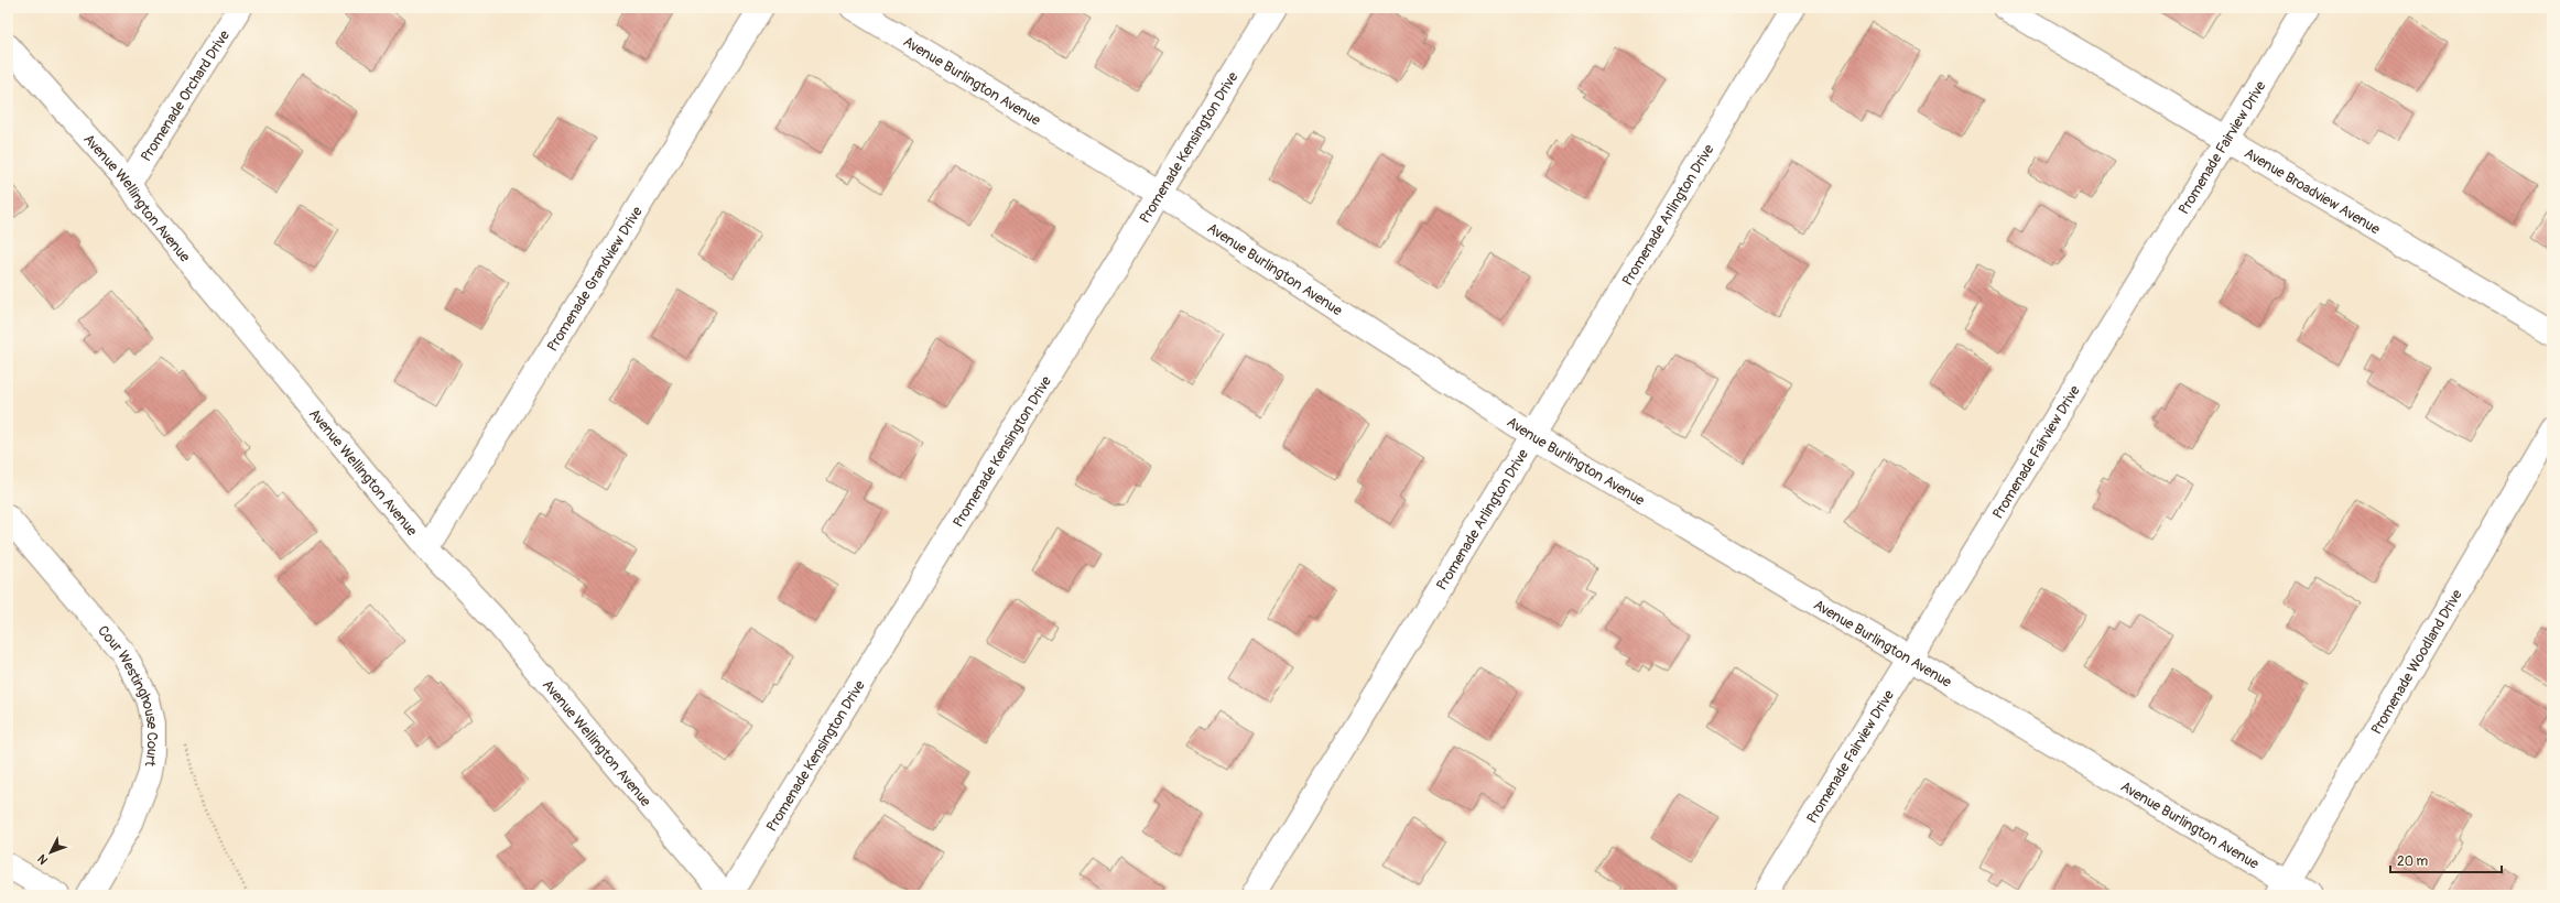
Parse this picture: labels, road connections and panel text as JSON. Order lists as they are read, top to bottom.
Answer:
{
  "streets": {
    "street": [
      "Avenue Burlington Avenue",
      "Promenade Orchard Drive",
      "Promenade Kensington Drive",
      "Promenade Fairview Drive",
      "Avenue Broadview Avenue",
      "Avenue Wellington Avenue",
      "Promenade Arlington Drive",
      "Promenade Grandview Drive",
      "Promenade Woodland Drive",
      "Cour Westinghouse Court"
    ]
  },
  "crossings": [
    ["Avenue Burlington Avenue", "Promenade Kensington Drive"],
    ["Avenue Burlington Avenue", "Promenade Fairview Drive"],
    ["Avenue Burlington Avenue", "Promenade Arlington Drive"],
    ["Avenue Burlington Avenue", "Promenade Woodland Drive"],
    ["Promenade Orchard Drive", "Avenue Wellington Avenue"],
    ["Promenade Fairview Drive", "Avenue Broadview Avenue"],
    ["Avenue Wellington Avenue", "Promenade Grandview Drive"]
  ],
  "scale_bar": "20 m",
  "north": "bottom left"
}
